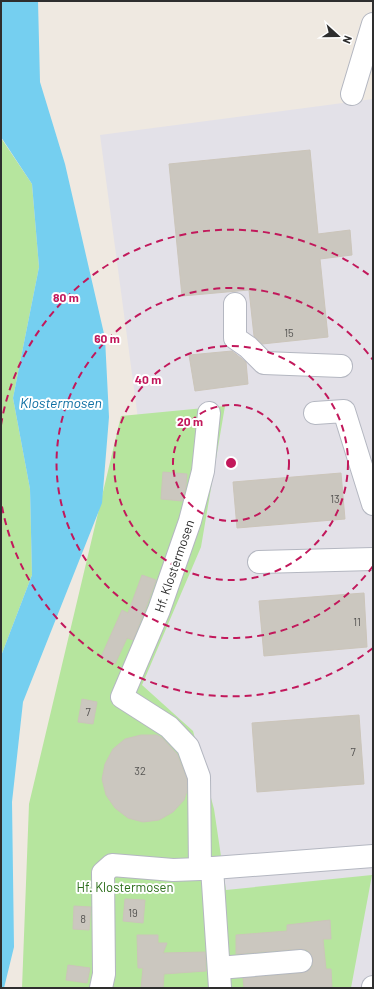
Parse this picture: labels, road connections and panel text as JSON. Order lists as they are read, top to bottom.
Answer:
{
  "streets": {
    "street": ["Hf. Klostermosen"]
  },
  "water": ["Klostermosen"],
  "parks": ["Hf. Klostermosen"],
  "house_numbers": [
    "15",
    "13",
    "11",
    "7",
    "7",
    "32",
    "19",
    "8"
  ],
  "north": "right",
  "rings": [
    "80 m",
    "60 m",
    "40 m",
    "20 m"
  ]
}
